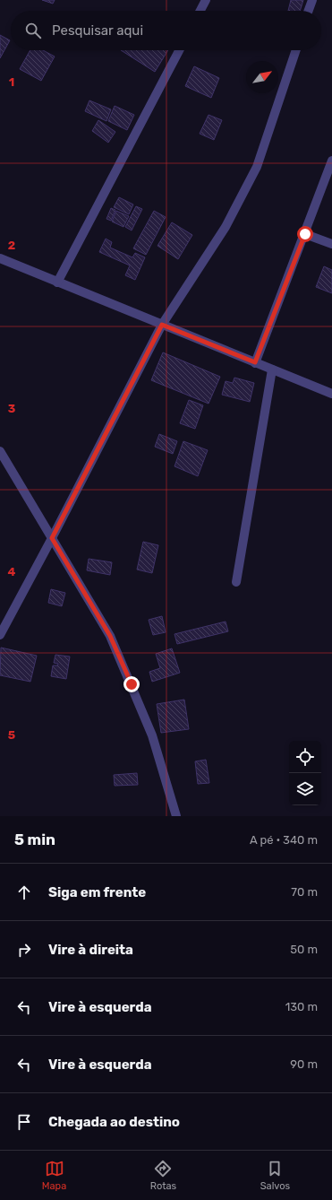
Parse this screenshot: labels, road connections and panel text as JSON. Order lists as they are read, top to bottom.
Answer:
{
  "north": "top right",
  "page": {
    "search": "Pesquisar aqui",
    "heading": ["5 min", "A pé · 340 m"],
    "list": [
      ["Siga em frente", "70 m"],
      ["Vire à direita", "50 m"],
      ["Vire à esquerda", "130 m"],
      ["Vire à esquerda", "90 m"],
      "Chegada ao destino"
    ],
    "nav": ["Mapa", "Rotas", "Salvos"]
  },
  "grid": {
    "rows": [
      "1",
      "2",
      "3",
      "4",
      "5"
    ]
  }
}
